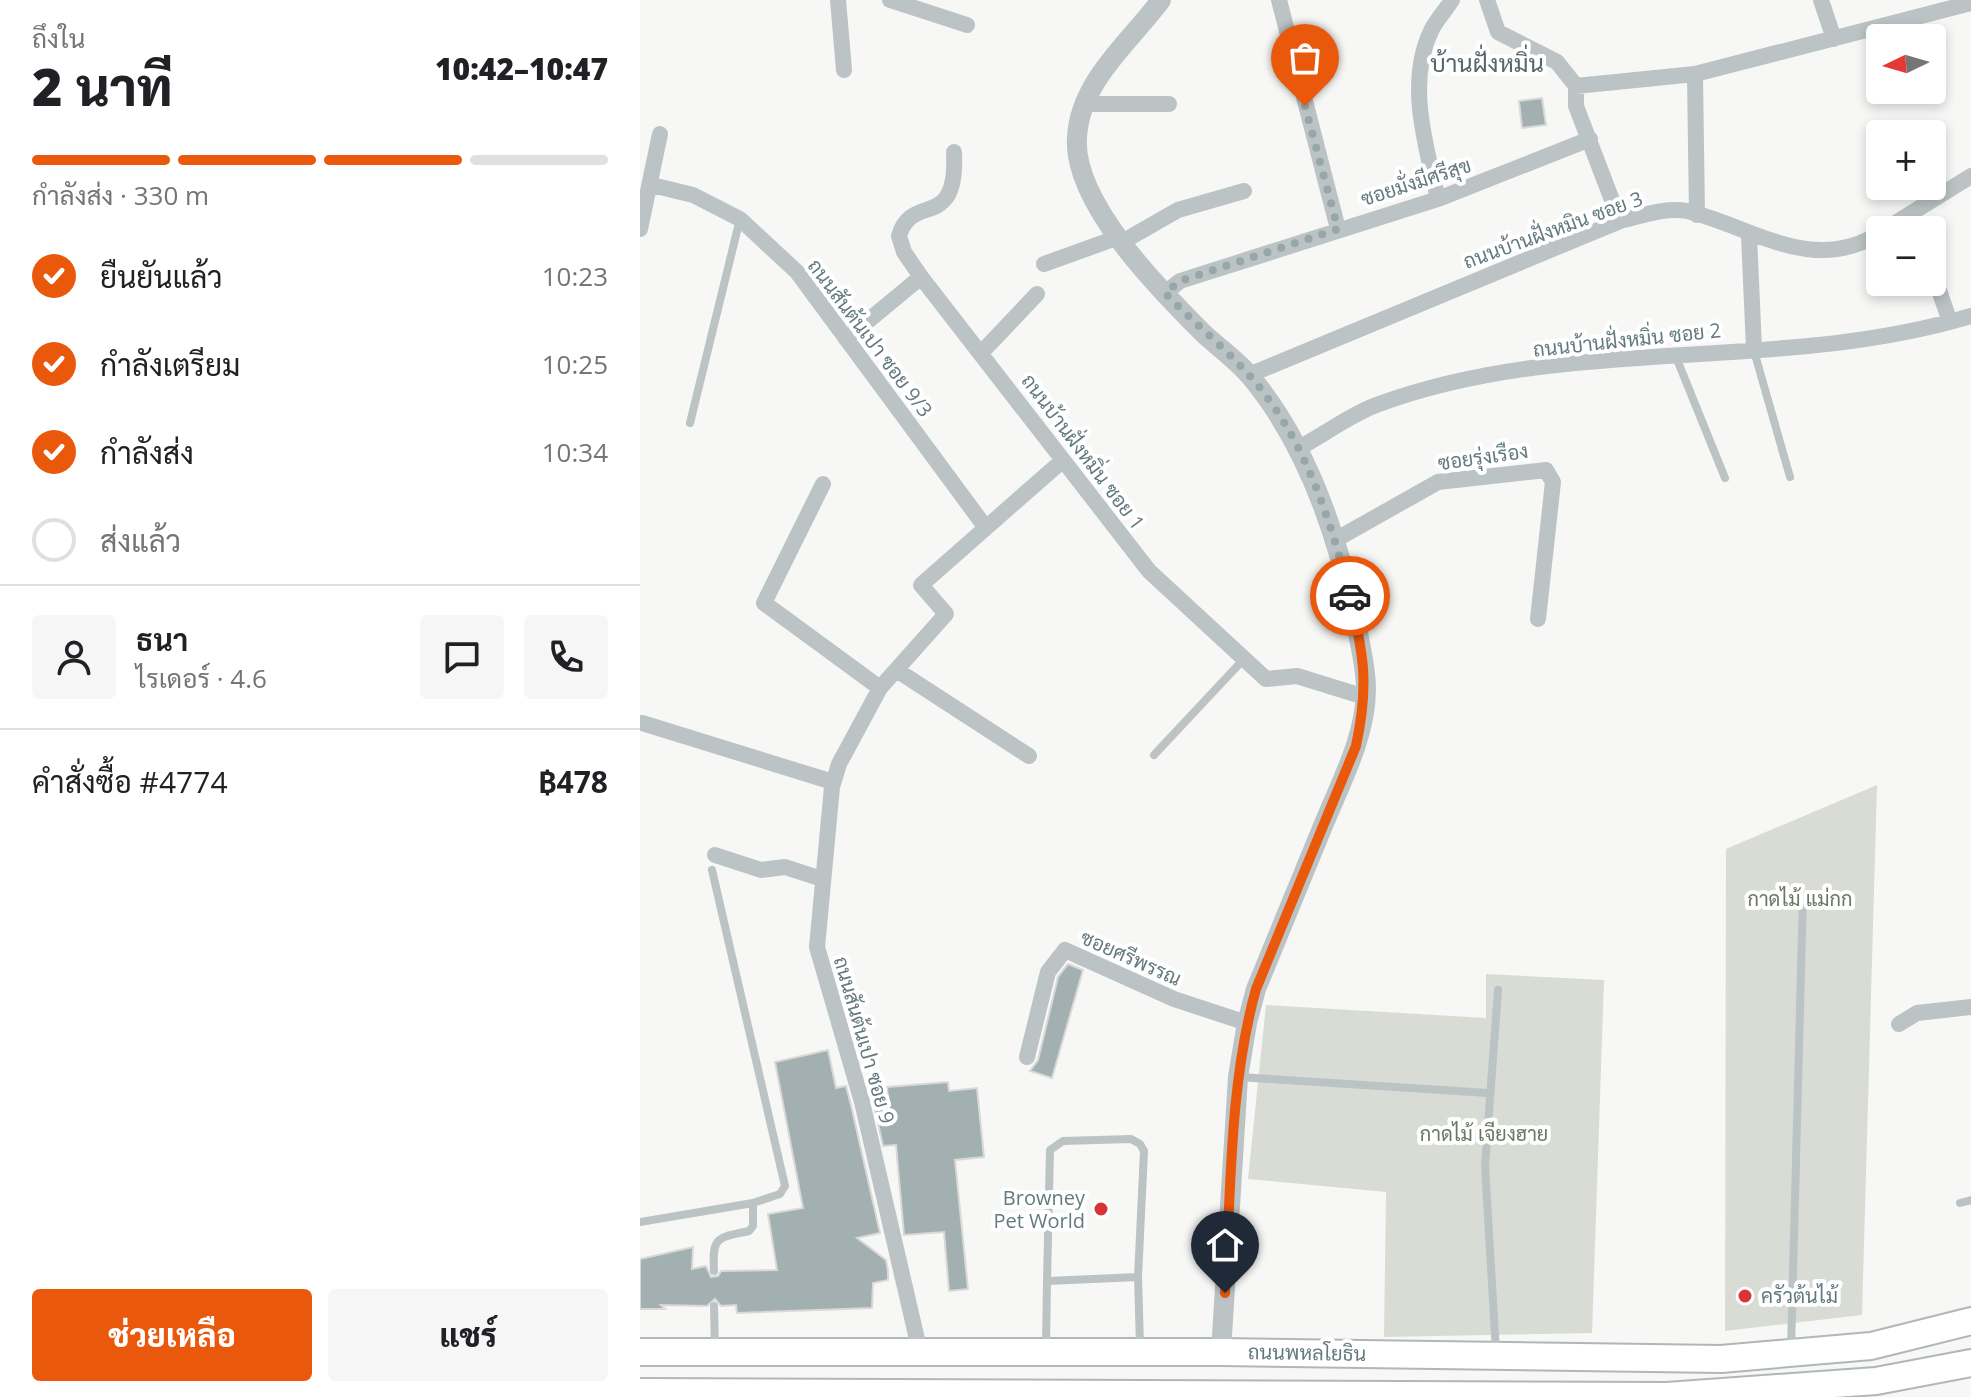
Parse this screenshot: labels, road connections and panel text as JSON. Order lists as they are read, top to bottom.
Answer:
{
  "streets": {
    "main road": ["ถนนพหลโยธิน"],
    "street": [
      "ซอยมั่งมีศรีสุข",
      "ถนนบ้านฝั่งหมิน ซอย 3",
      "ถนนสันต้นเปา ซอย 9/3",
      "ถนนบ้านฝั่งหมิ่น ซอย 2",
      "ถนนบ้านฝั่งหมิ่น ซอย 1",
      "ซอยรุ่งเรือง",
      "ซอยศรีพรรณ",
      "ถนนสันต้นเปา ซอย 9"
    ]
  },
  "crossings": [
    ["ถนนสันต้นเปา ซอย 9/3", "ถนนสันต้นเปา ซอย 9"],
    ["ถนนบ้านฝั่งหมิ่น ซอย 1", "ถนนสันต้นเปา ซอย 9"],
    ["ถนนสันต้นเปา ซอย 9", "ถนนพหลโยธิน"]
  ],
  "districts": ["บ้านฝั่งหมิ่น"],
  "parks": ["กาดไม้ แม่กก", "กาดไม้ เจียงฮาย"],
  "places": ["Browney Pet World", "ครัวต้นไม้"],
  "north": "left",
  "page": {
    "heading": ["2 นาที", "ถึงใน", "10:42–10:47"],
    "panel": [
      "ธนา",
      "ไรเดอร์ · 4.6",
      "คำสั่งซื้อ #4774",
      "฿478"
    ],
    "map_buttons": ["+", "−"],
    "bar": "กำลังส่ง · 330 m",
    "list": [
      ["ยืนยันแล้ว", "10:23"],
      ["กำลังเตรียม", "10:25"],
      ["กำลังส่ง", "10:34"],
      "ส่งแล้ว"
    ],
    "buttons": ["ช่วยเหลือ", "แชร์"]
  }
}
